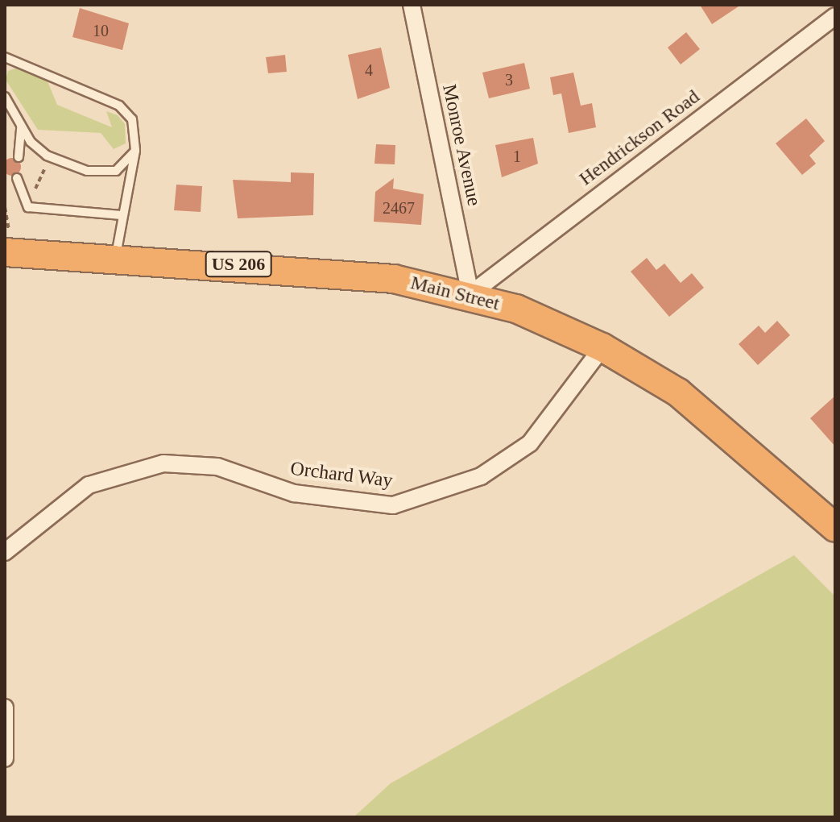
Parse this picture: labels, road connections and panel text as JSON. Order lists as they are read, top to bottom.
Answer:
{
  "streets": {
    "highway": ["US 206", "Main Street"],
    "street": ["Hendrickson Road", "Monroe Avenue", "Orchard Way"]
  },
  "crossings": [
    ["Hendrickson Road", "Monroe Avenue"],
    ["Hendrickson Road", "Main Street"],
    ["Monroe Avenue", "Main Street"],
    ["Main Street", "Orchard Way"]
  ],
  "house_numbers": [
    "10",
    "4",
    "3",
    "1",
    "2467"
  ]
}
